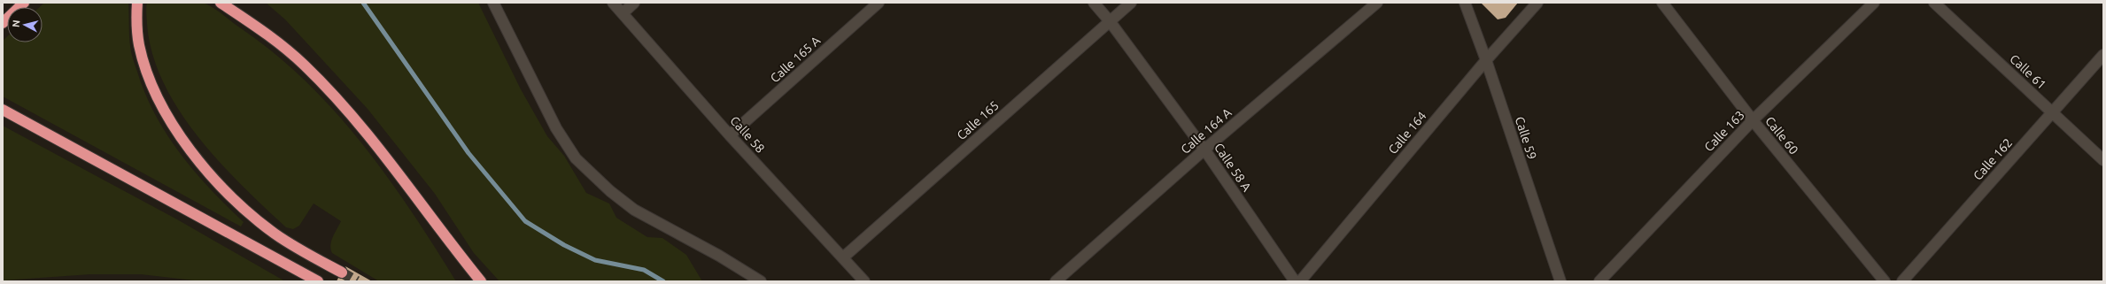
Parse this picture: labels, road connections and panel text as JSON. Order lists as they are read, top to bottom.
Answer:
{
  "streets": {
    "street": [
      "Calle 165 A",
      "Calle 61",
      "Calle 165",
      "Calle 164 A",
      "Calle 163",
      "Calle 164",
      "Calle 58",
      "Calle 60",
      "Calle 59",
      "Calle 162",
      "Calle 58 A"
    ]
  },
  "crossings": [
    ["Calle 165 A", "Calle 58"],
    ["Calle 61", "Calle 162"],
    ["Calle 165", "Calle 58"],
    ["Calle 165", "Calle 58 A"],
    ["Calle 164 A", "Calle 58 A"],
    ["Calle 163", "Calle 60"],
    ["Calle 164", "Calle 59"]
  ],
  "north": "left"
}
